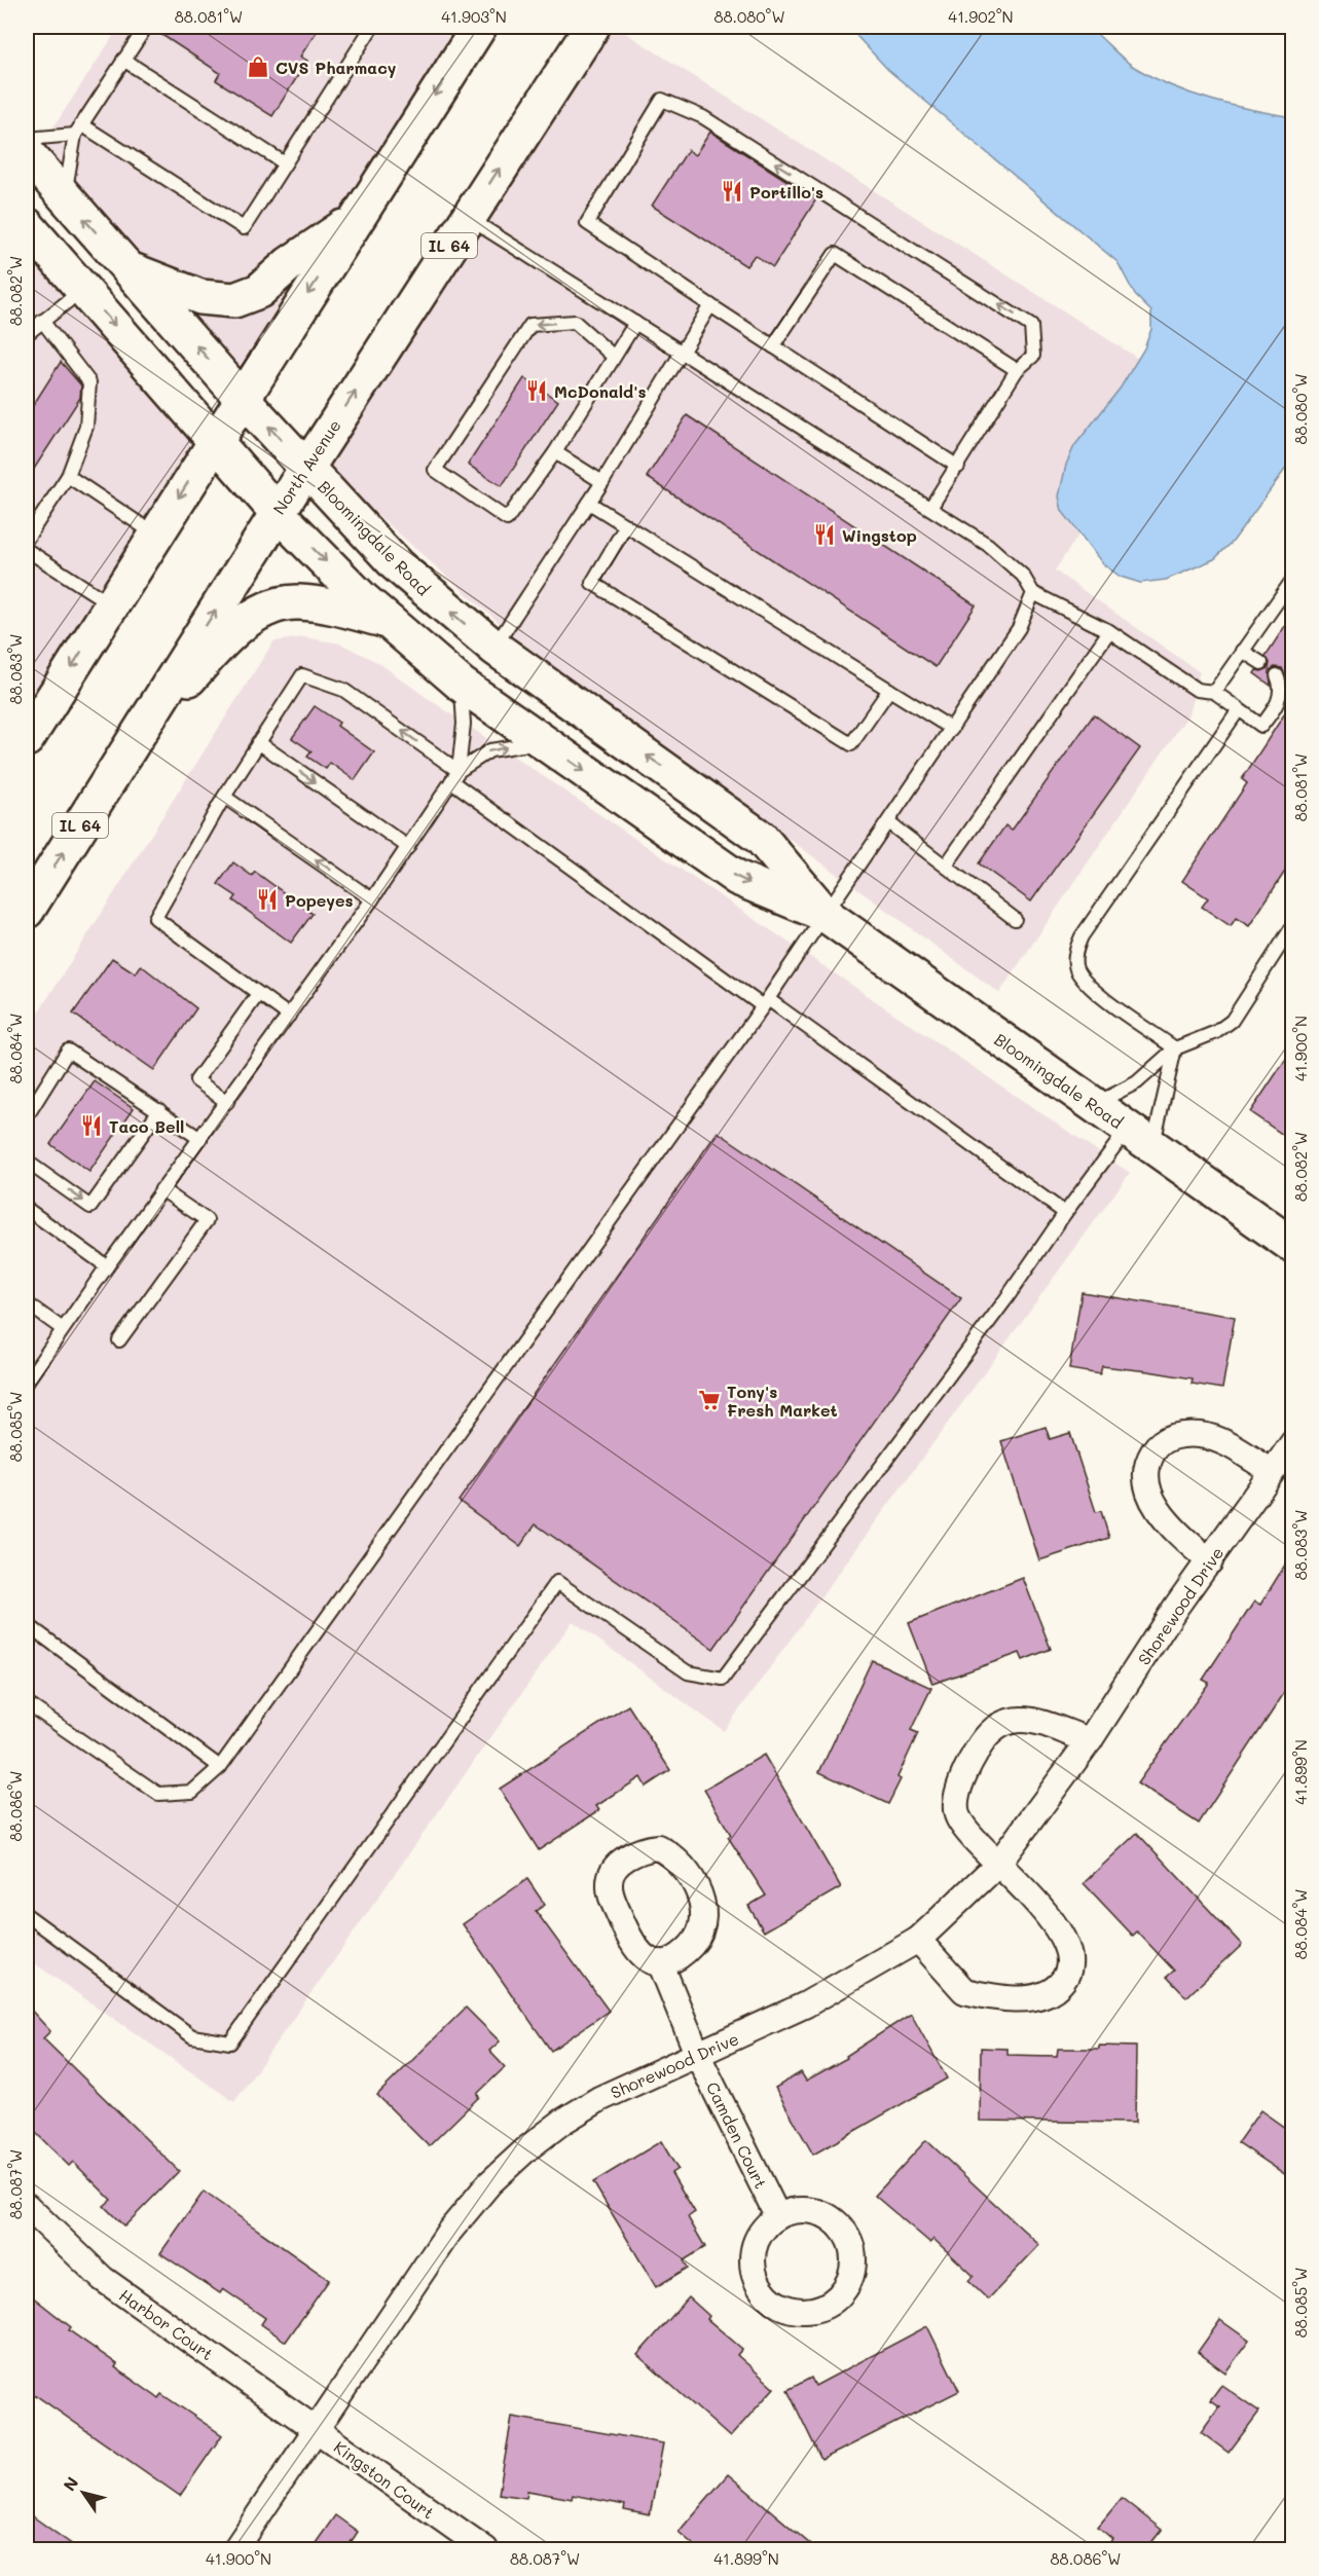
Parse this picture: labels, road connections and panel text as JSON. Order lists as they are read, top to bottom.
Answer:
{
  "streets": {
    "main road": ["IL 64", "North Avenue", "Bloomingdale Road"],
    "street": [
      "Shorewood Drive",
      "Camden Court",
      "Harbor Court",
      "Kingston Court"
    ]
  },
  "crossings": [
    ["North Avenue", "Bloomingdale Road"],
    ["Shorewood Drive", "Camden Court"],
    ["Shorewood Drive", "Harbor Court"],
    ["Shorewood Drive", "Kingston Court"],
    ["Harbor Court", "Kingston Court"]
  ],
  "places": {
    "shop": ["CVS Pharmacy"],
    "restaurant": [
      "Portillo's",
      "McDonald's",
      "Wingstop",
      "Popeyes",
      "Taco Bell"
    ],
    "supermarket": ["Tony's Fresh Market"]
  },
  "north": "top left",
  "coordinates": [
    "88.081°W",
    "41.903°N",
    "88.080°W",
    "41.902°N",
    "88.082°W",
    "88.083°W",
    "88.084°W",
    "41.900°N",
    "88.085°W",
    "41.899°N",
    "88.086°W",
    "88.087°W"
  ]
}
